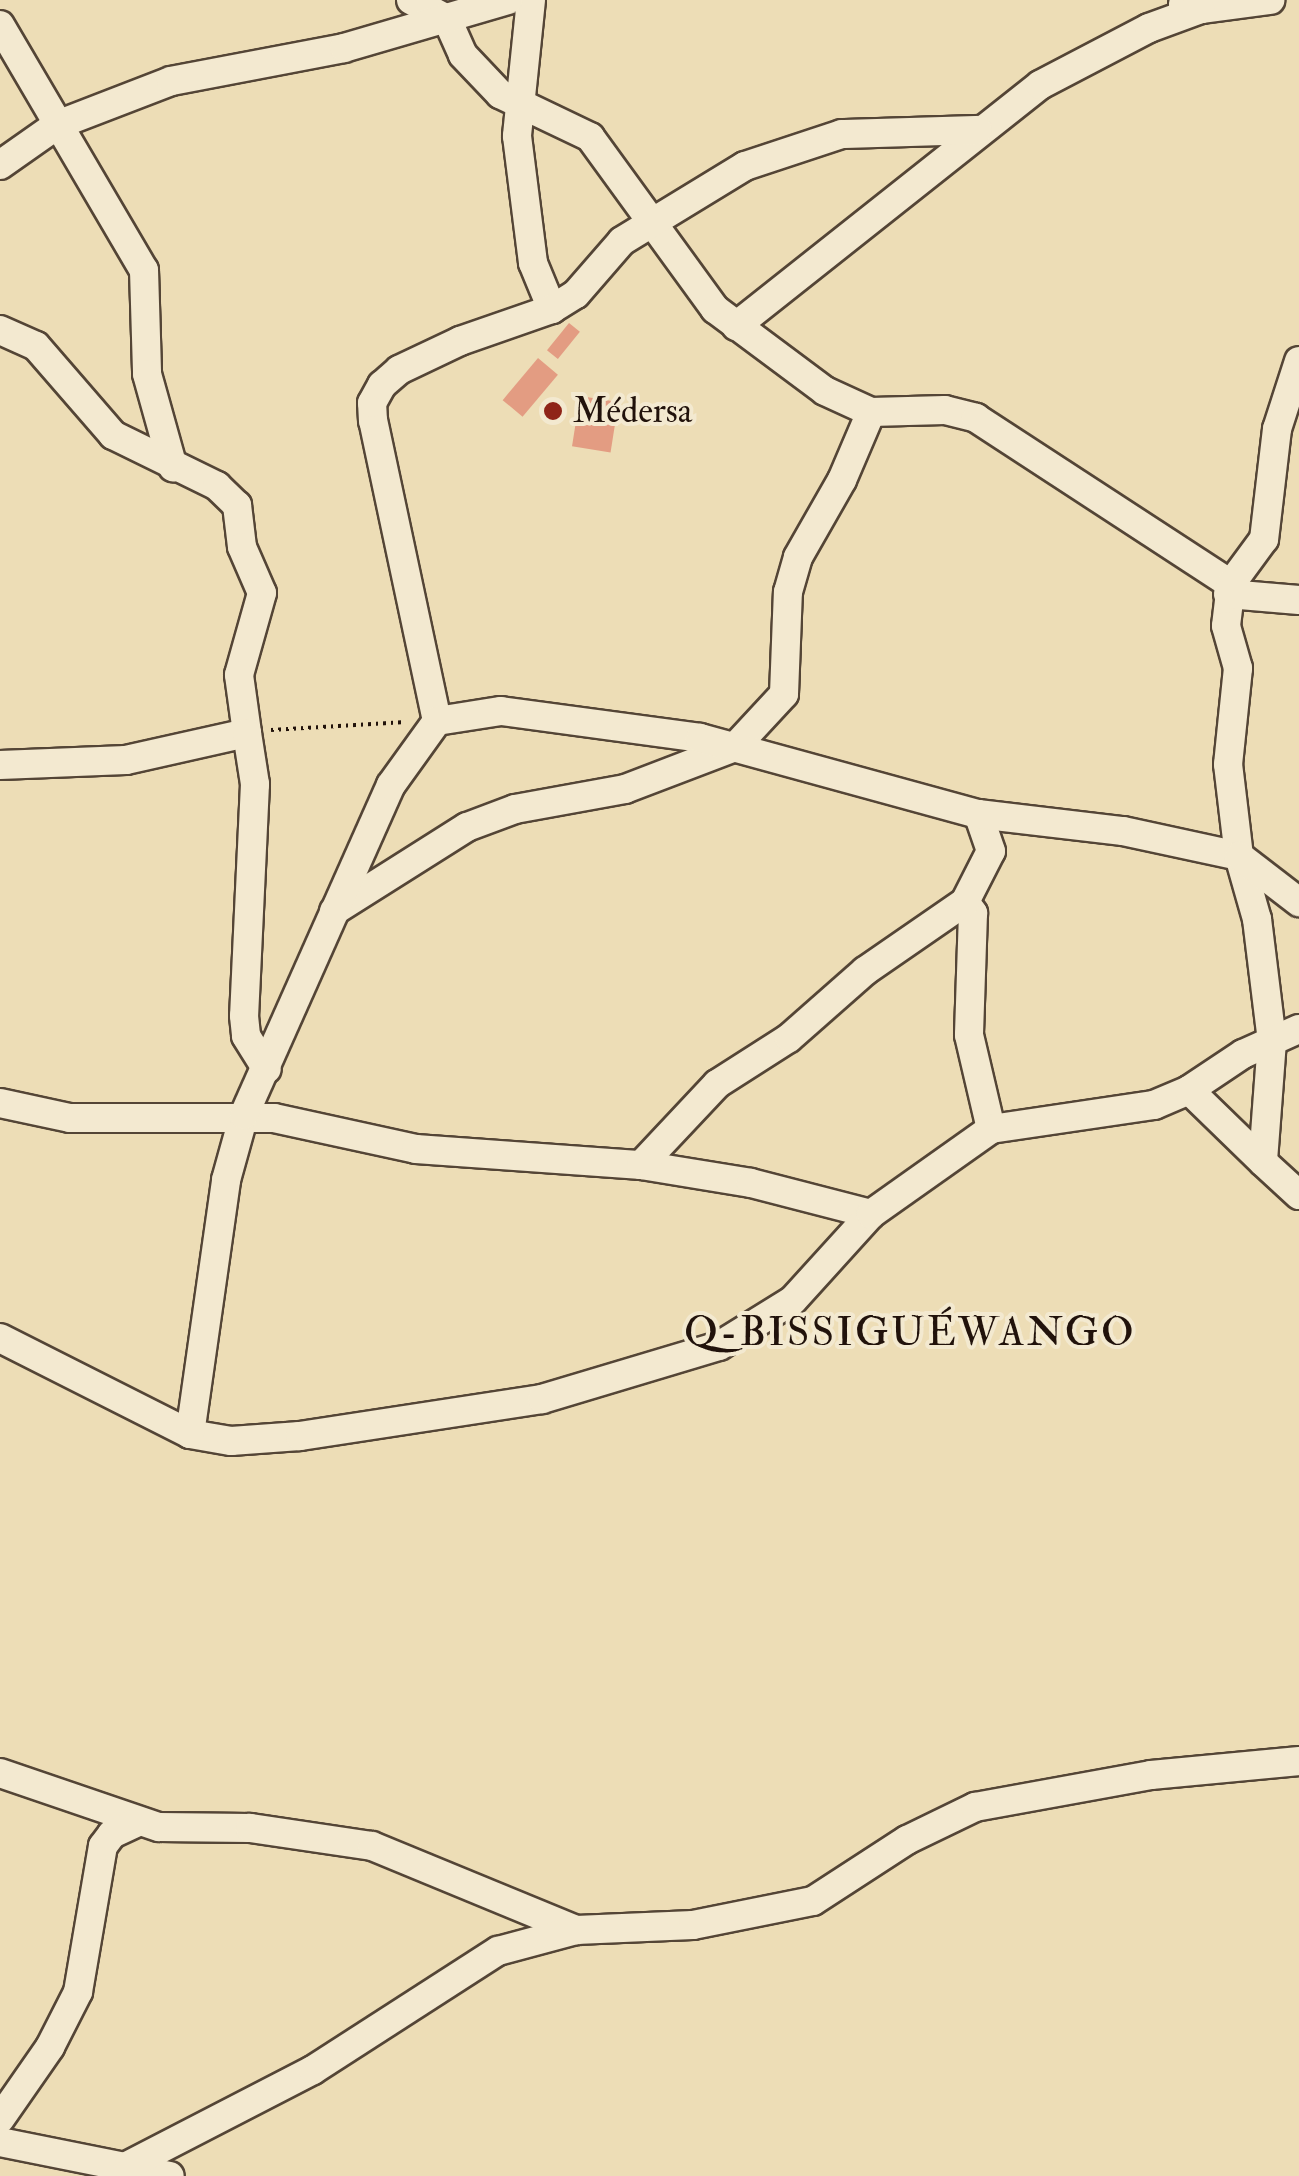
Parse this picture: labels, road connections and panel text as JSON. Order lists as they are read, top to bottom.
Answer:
{
  "districts": ["Q-BISSIGUÉWANGO"],
  "places": ["Médersa"]
}
